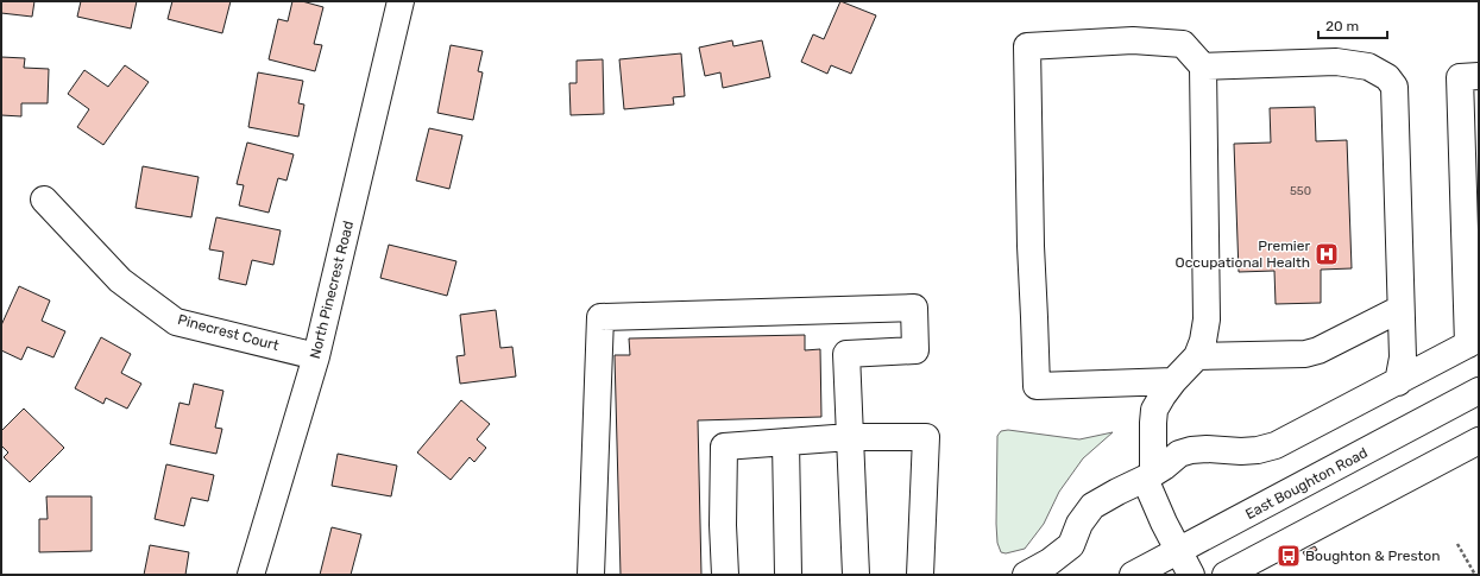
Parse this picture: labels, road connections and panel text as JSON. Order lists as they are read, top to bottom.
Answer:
{
  "streets": {
    "street": ["North Pinecrest Road", "Pinecrest Court", "East Boughton Road"]
  },
  "crossings": [
    ["North Pinecrest Road", "Pinecrest Court"]
  ],
  "places": {
    "hospital": ["Premier Occupational Health"],
    "bus stop": ["Boughton & Preston"]
  },
  "house_numbers": ["550"],
  "scale_bar": "20 m"
}
